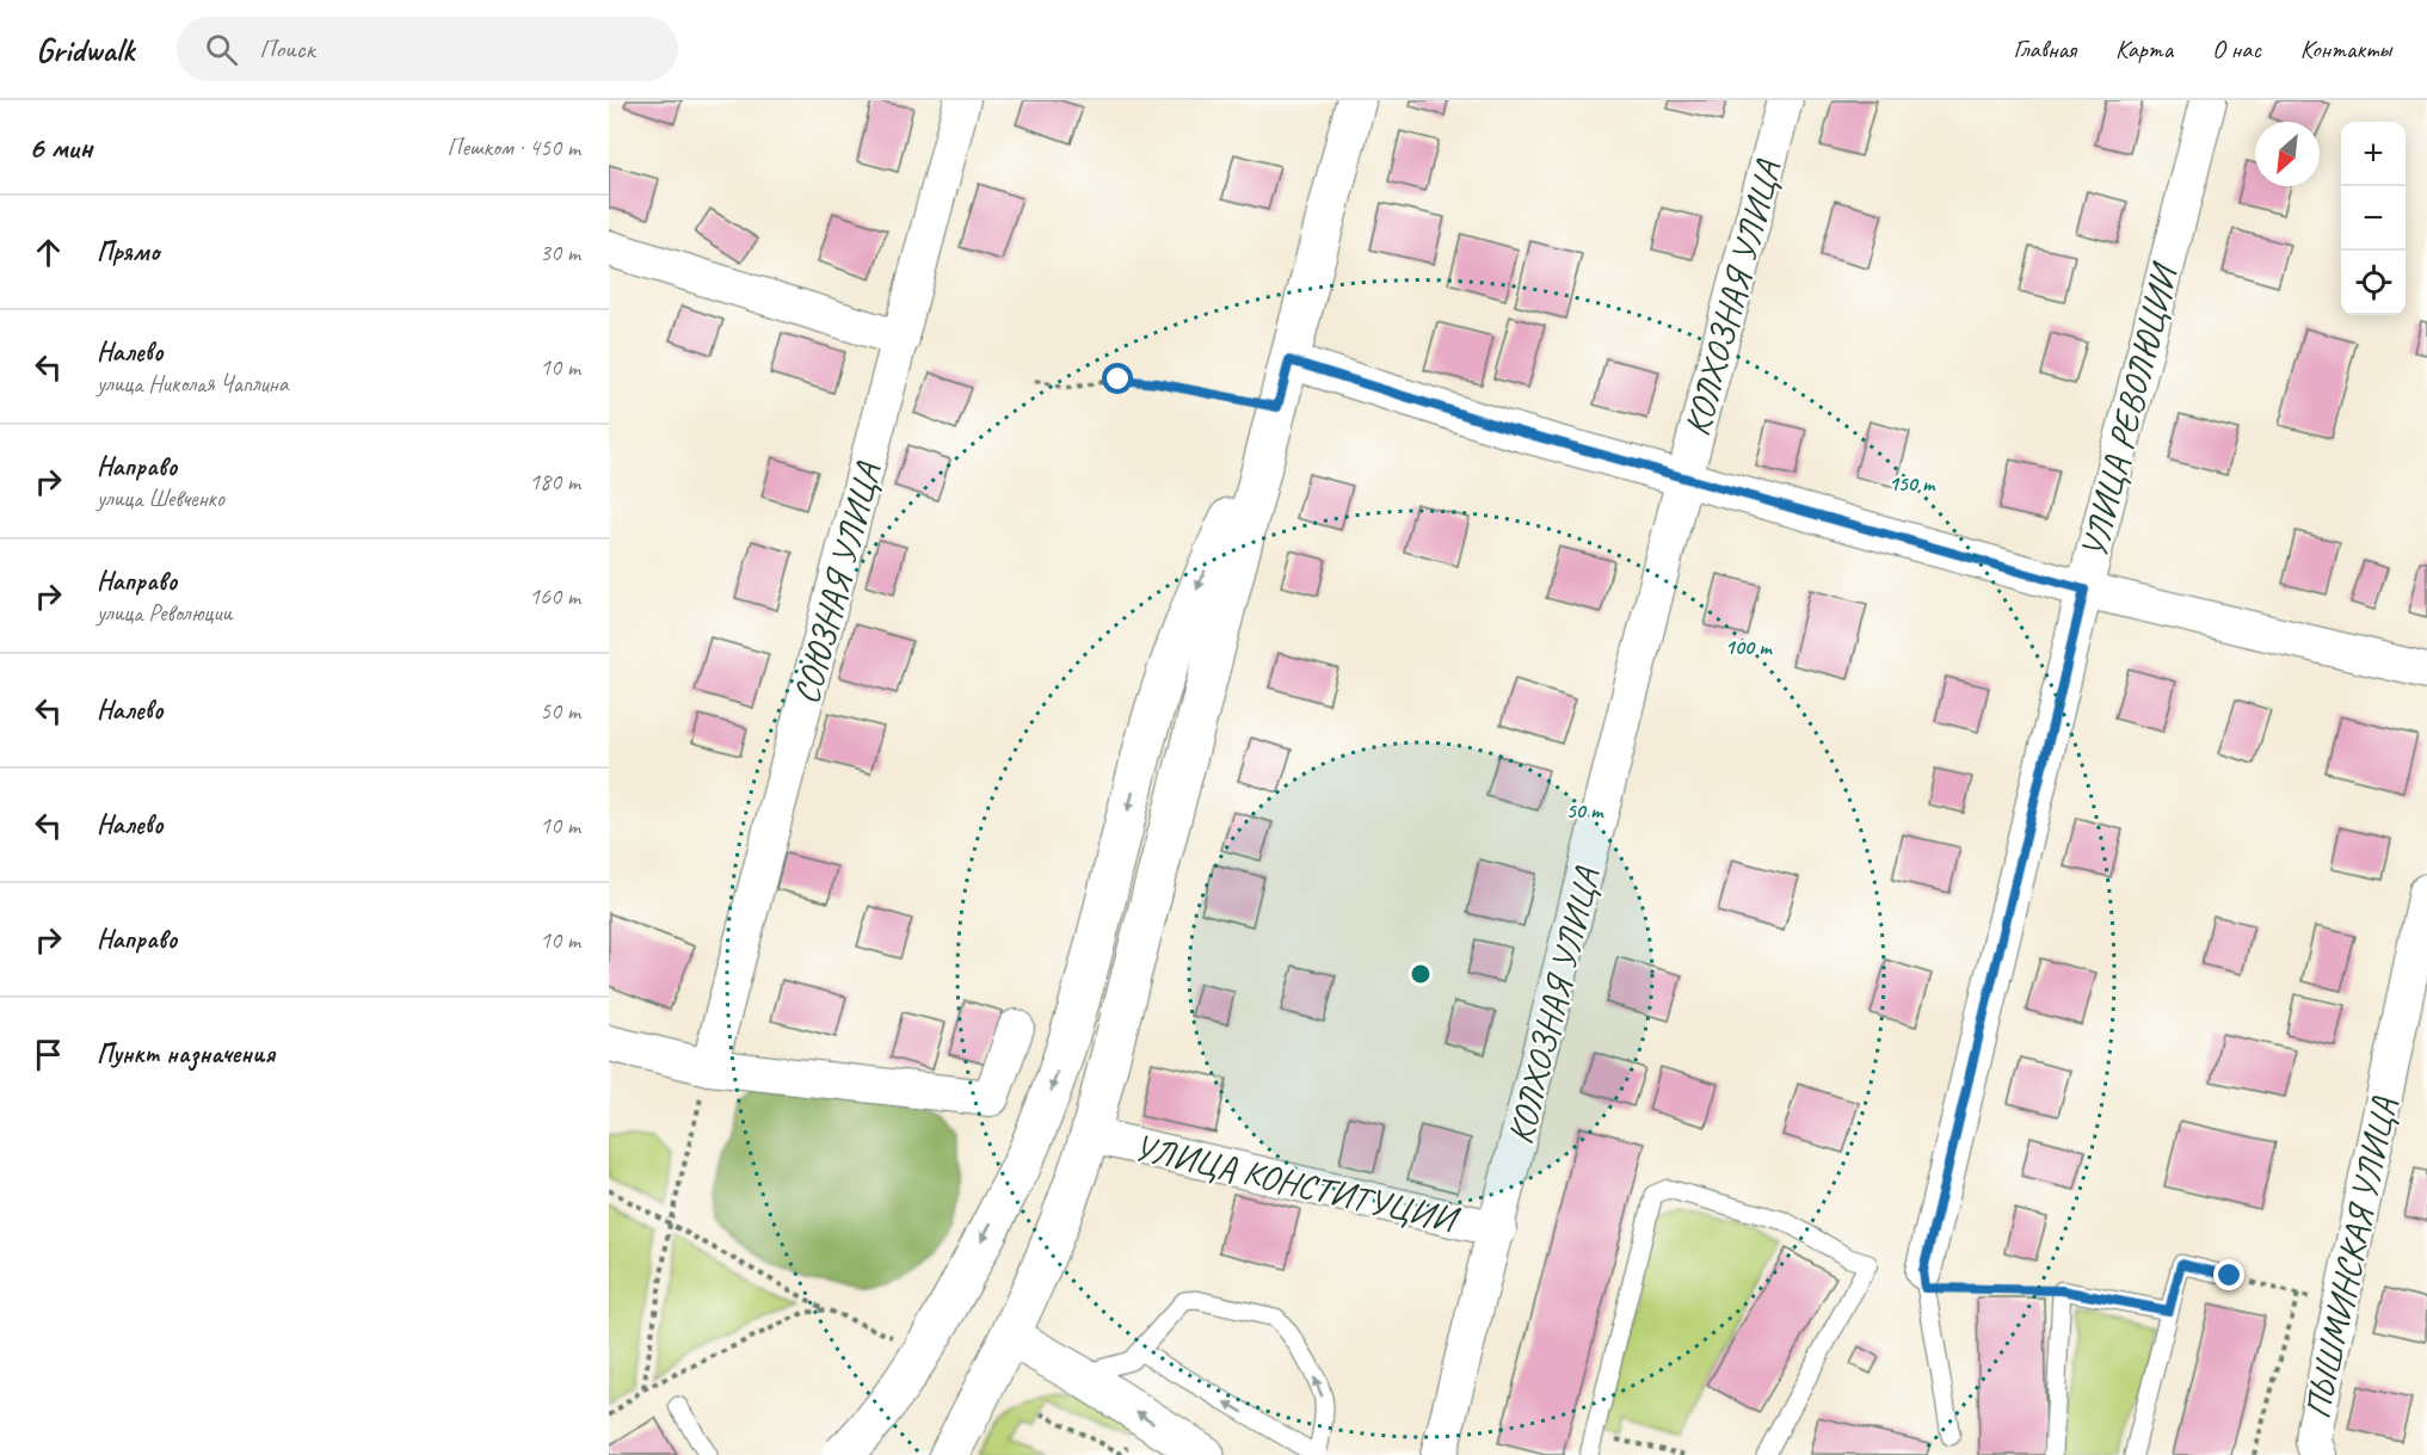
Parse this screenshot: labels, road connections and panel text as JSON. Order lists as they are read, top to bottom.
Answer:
{
  "streets": {
    "street": [
      "КОЛХОЗНАЯ УЛИЦА",
      "УЛИЦА РЕВОЛЮЦИИ",
      "СОЮЗНАЯ УЛИЦА",
      "УЛИЦА КОНСТИТУЦИИ",
      "ПЫШМИНСКАЯ УЛИЦА"
    ]
  },
  "crossings": [
    ["КОЛХОЗНАЯ УЛИЦА", "УЛИЦА КОНСТИТУЦИИ"]
  ],
  "north": "bottom left",
  "page": {
    "header": "Gridwalk",
    "search": "Поиск",
    "nav": [
      "Главная",
      "Карта",
      "О нас",
      "Контакты"
    ],
    "heading": ["6 мин", "Пешком · 450 m"],
    "map_buttons": ["+", "−"],
    "list": [
      ["Прямо", "30 m"],
      ["Налево", "улица Николая Чаплина", "10 m"],
      ["Направо", "улица Шевченко", "180 m"],
      ["Направо", "улица Революции", "160 m"],
      ["Налево", "50 m"],
      ["Налево", "10 m"],
      ["Направо", "10 m"],
      "Пункт назначения"
    ]
  },
  "rings": ["150 m", "100 m", "50 m"]
}
